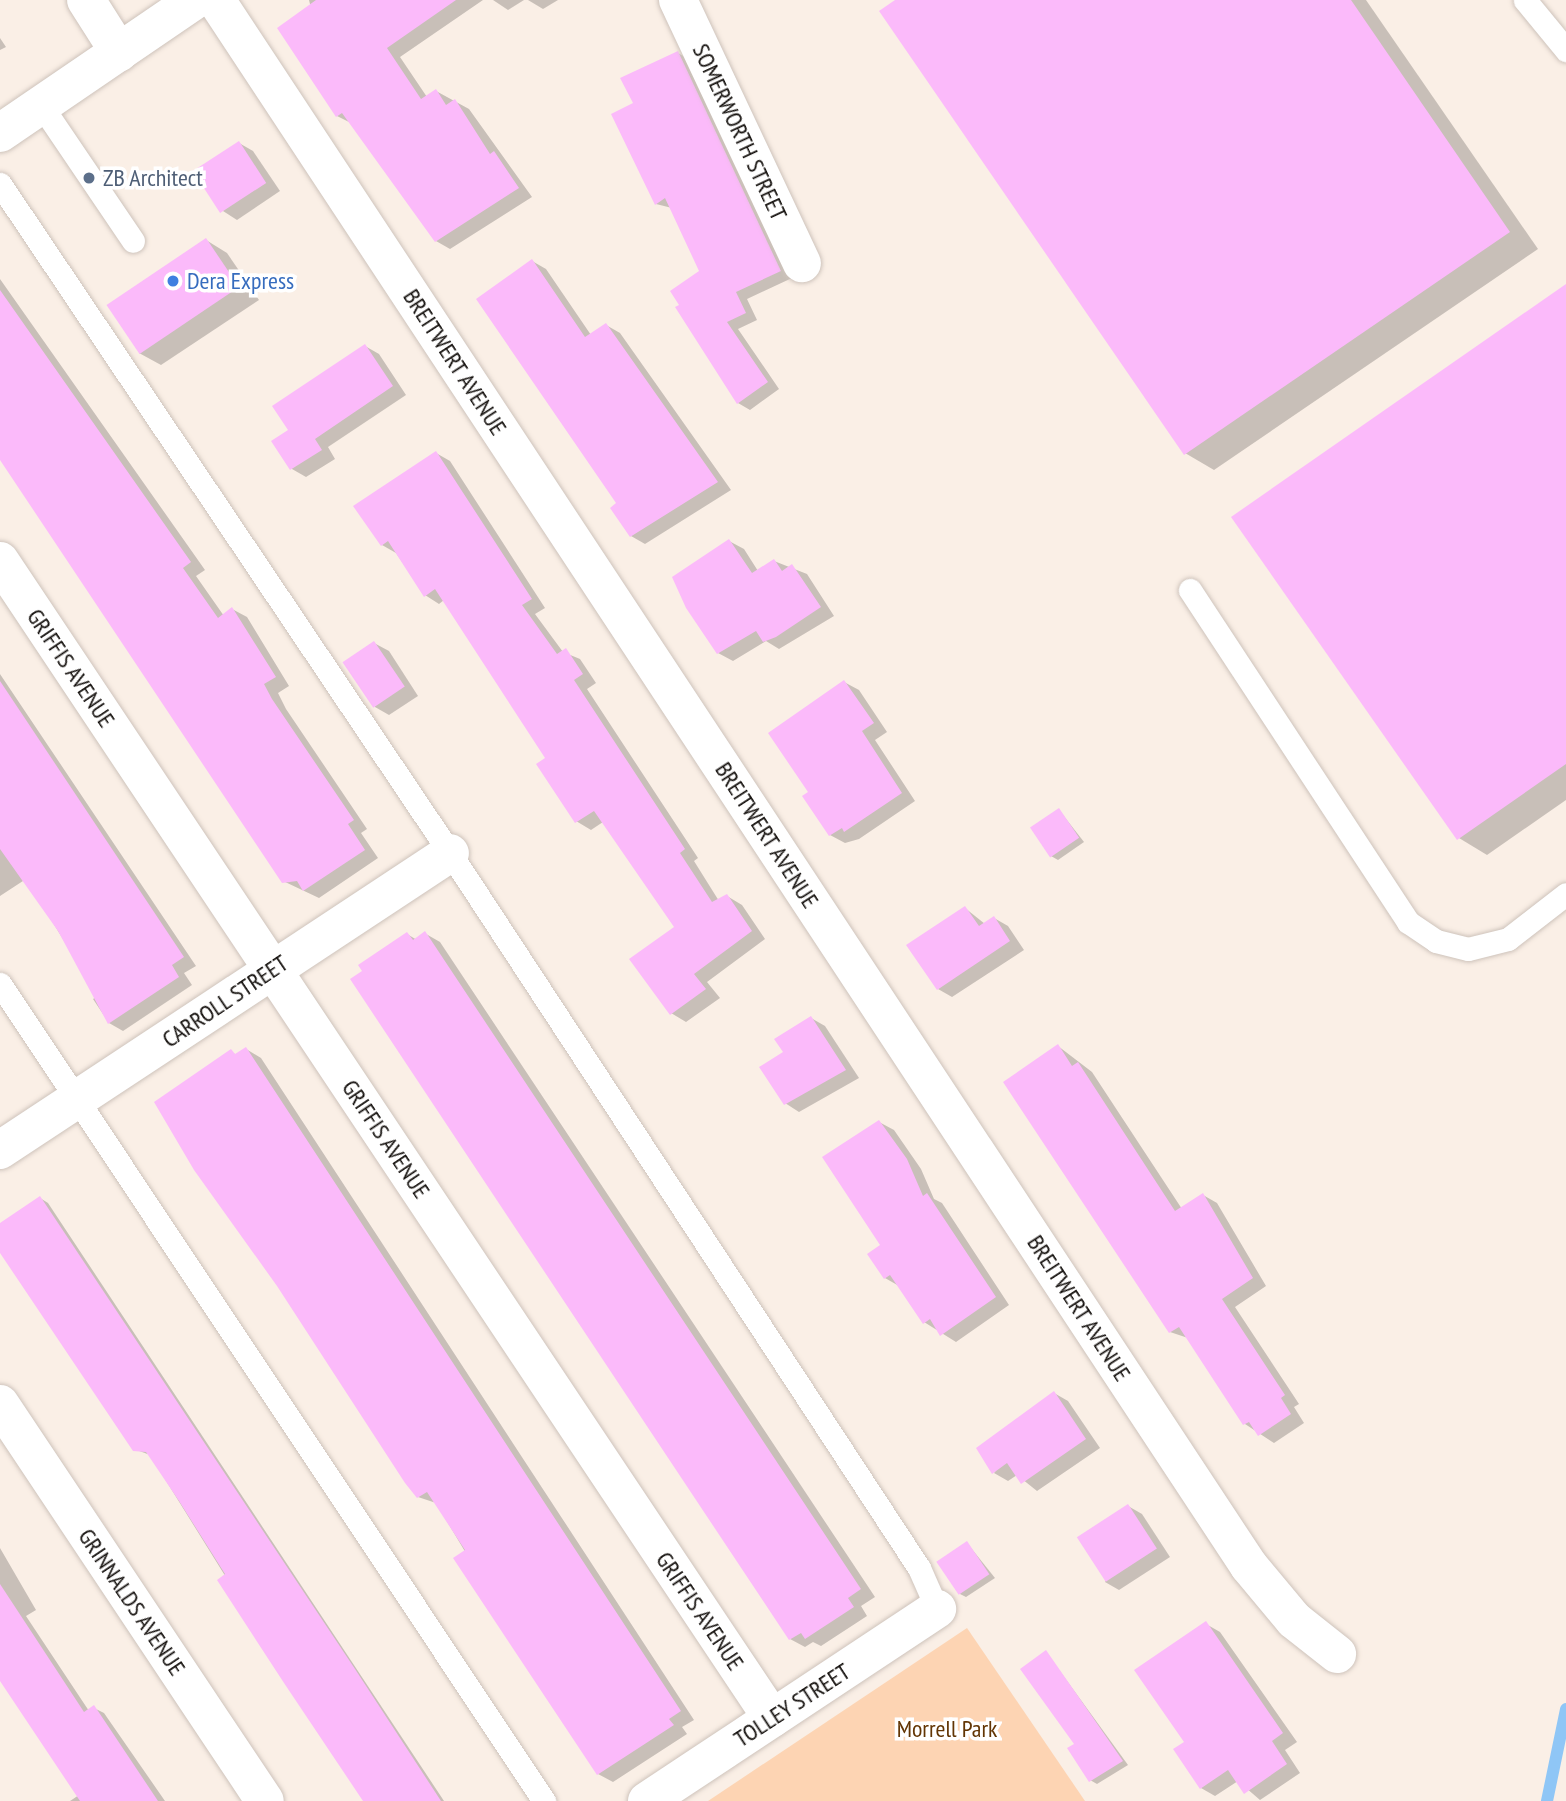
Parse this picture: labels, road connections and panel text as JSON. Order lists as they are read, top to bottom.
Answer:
{
  "streets": {
    "street": [
      "SOMERWORTH STREET",
      "BREITWERT AVENUE",
      "GRIFFIS AVENUE",
      "CARROLL STREET",
      "GRINNALDS AVENUE",
      "TOLLEY STREET"
    ]
  },
  "crossings": [
    ["GRIFFIS AVENUE", "CARROLL STREET"],
    ["GRIFFIS AVENUE", "TOLLEY STREET"]
  ],
  "parks": ["Morrell Park"],
  "places": ["ZB Architect", "Dera Express"]
}
